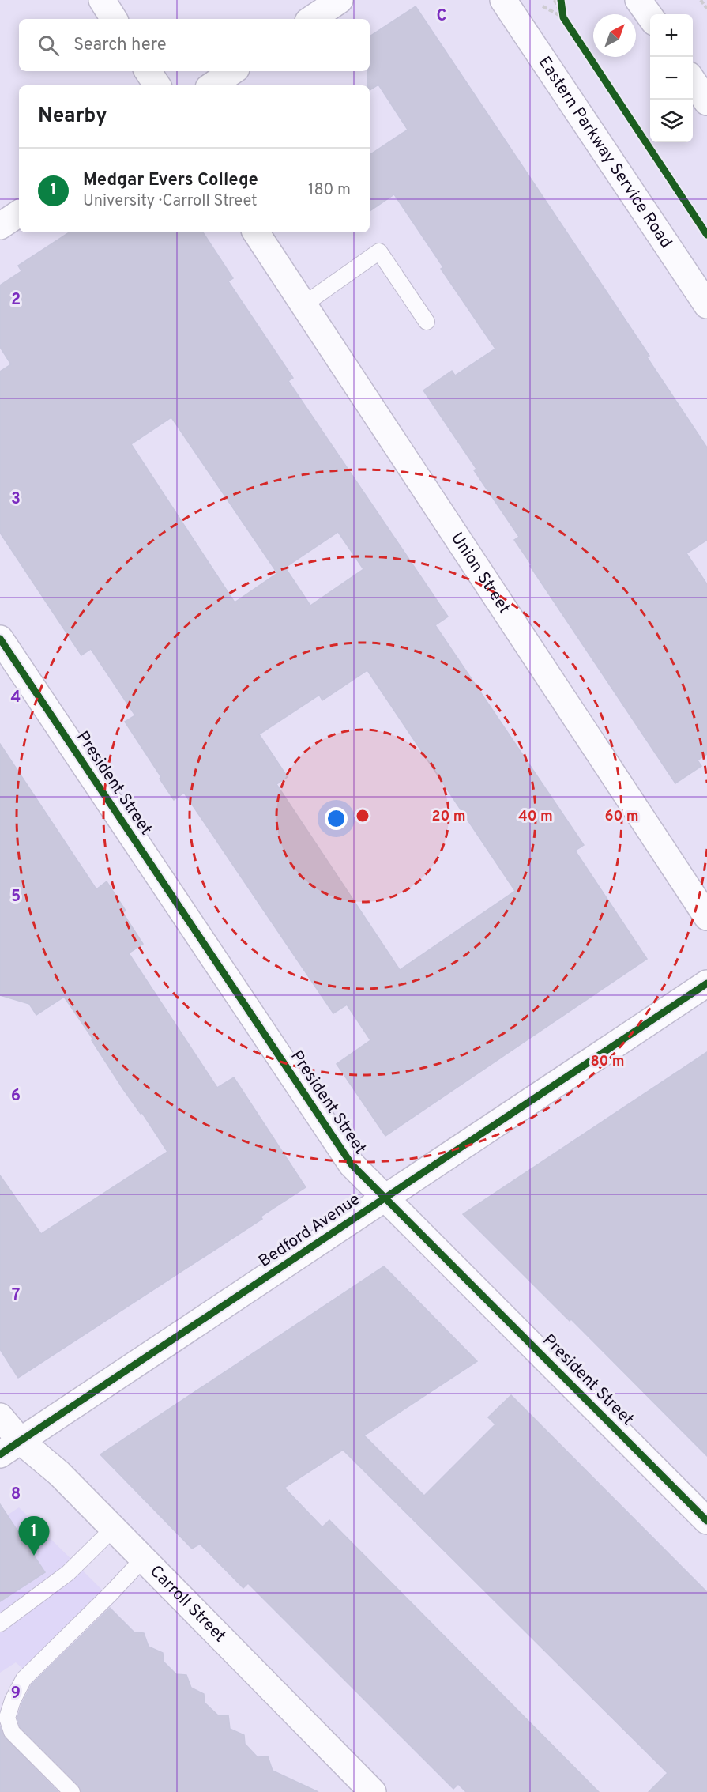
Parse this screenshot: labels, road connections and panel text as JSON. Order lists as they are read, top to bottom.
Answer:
{
  "streets": {
    "street": [
      "Eastern Parkway Service Road",
      "Union Street",
      "President Street",
      "Bedford Avenue",
      "Carroll Street"
    ]
  },
  "crossings": [
    ["President Street", "Bedford Avenue"],
    ["Bedford Avenue", "Carroll Street"]
  ],
  "north": "top right",
  "page": {
    "map_buttons": ["+", "−"],
    "search": "Search here",
    "heading": "Nearby",
    "list": [
      {
        "mark": "1",
        "name": "Medgar Evers College",
        "note": "University · Carroll Street",
        "value": "180 m"
      }
    ],
    "pins": "1"
  },
  "grid": {
    "columns": ["C"],
    "rows": [
      "2",
      "3",
      "4",
      "5",
      "6",
      "7",
      "8",
      "9"
    ]
  },
  "rings": [
    "20 m",
    "40 m",
    "60 m",
    "80 m"
  ]
}
